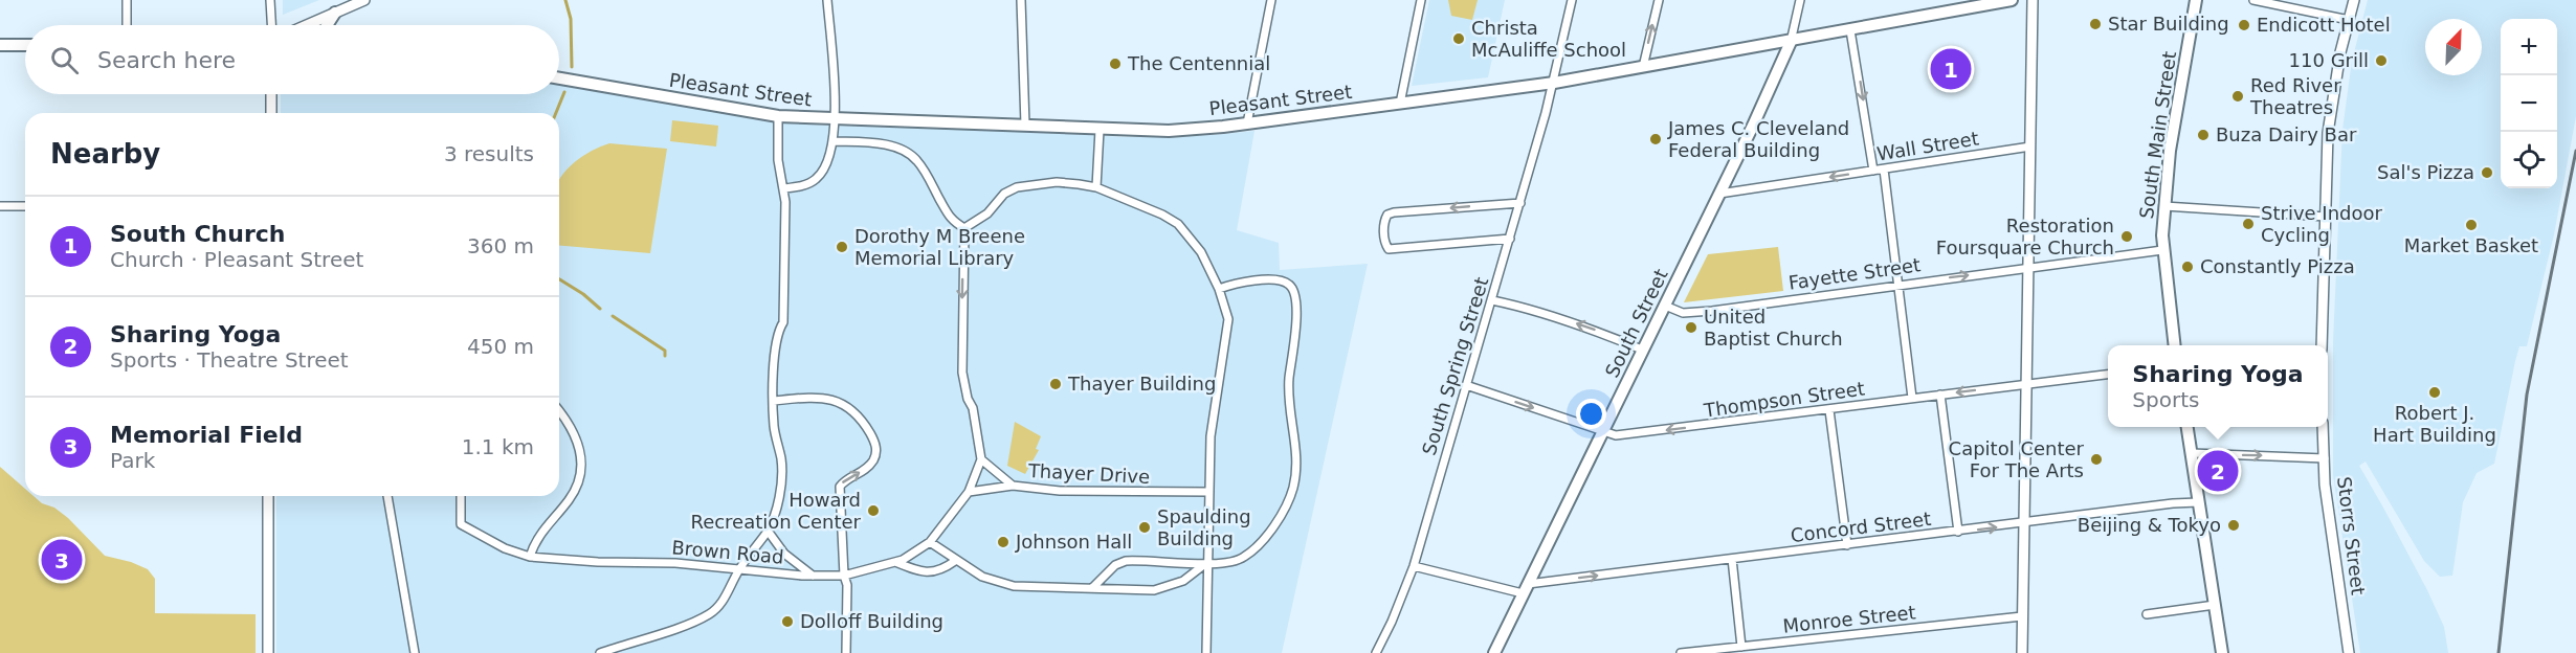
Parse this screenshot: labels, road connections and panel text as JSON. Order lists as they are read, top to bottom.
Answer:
{
  "streets": {
    "main road": ["Pleasant Street", "South Main Street", "South Street"],
    "street": [
      "Wall Street",
      "Fayette Street",
      "South Spring Street",
      "Thompson Street",
      "Thayer Drive",
      "Concord Street",
      "Storrs Street",
      "Brown Road",
      "Monroe Street"
    ]
  },
  "crossings": [
    ["Pleasant Street", "South Street"],
    ["Pleasant Street", "South Spring Street"],
    ["South Main Street", "Fayette Street"],
    ["Wall Street", "South Street"],
    ["Fayette Street", "South Street"],
    ["South Street", "Thompson Street"],
    ["South Street", "Concord Street"],
    ["South Spring Street", "Thompson Street"],
    ["South Spring Street", "Concord Street"],
    ["Thayer Drive", "Brown Road"]
  ],
  "one_way": ["Wall Street"],
  "places": [
    "Star Building",
    "Endicott Hotel",
    "Christa McAuliffe School",
    "110 Grill",
    "The Centennial",
    "Red River Theatres",
    "Buza Dairy Bar",
    "James C. Cleveland Federal Building",
    "Sal's Pizza",
    "Strive Indoor Cycling",
    "Market Basket",
    "Restoration Foursquare Church",
    "Dorothy M Breene Memorial Library",
    "Constantly Pizza",
    "United Baptist Church",
    "Thayer Building",
    "Robert J. Hart Building",
    "Capitol Center For The Arts",
    "Howard Recreation Center",
    "Beijing & Tokyo",
    "Spaulding Building",
    "Johnson Hall",
    "Dolloff Building"
  ],
  "north": "top right",
  "page": {
    "map_buttons": ["+", "−"],
    "search": "Search here",
    "pins": ["1", "2", "3"],
    "heading": ["Nearby", "3 results"],
    "list": [
      {
        "mark": "1",
        "name": "South Church",
        "note": "Church · Pleasant Street",
        "value": "360 m"
      },
      {
        "mark": "2",
        "name": "Sharing Yoga",
        "note": "Sports · Theatre Street",
        "value": "450 m"
      },
      {
        "mark": "3",
        "name": "Memorial Field",
        "note": "Park",
        "value": "1.1 km"
      }
    ],
    "popup": ["Sharing Yoga", "Sports"]
  }
}
